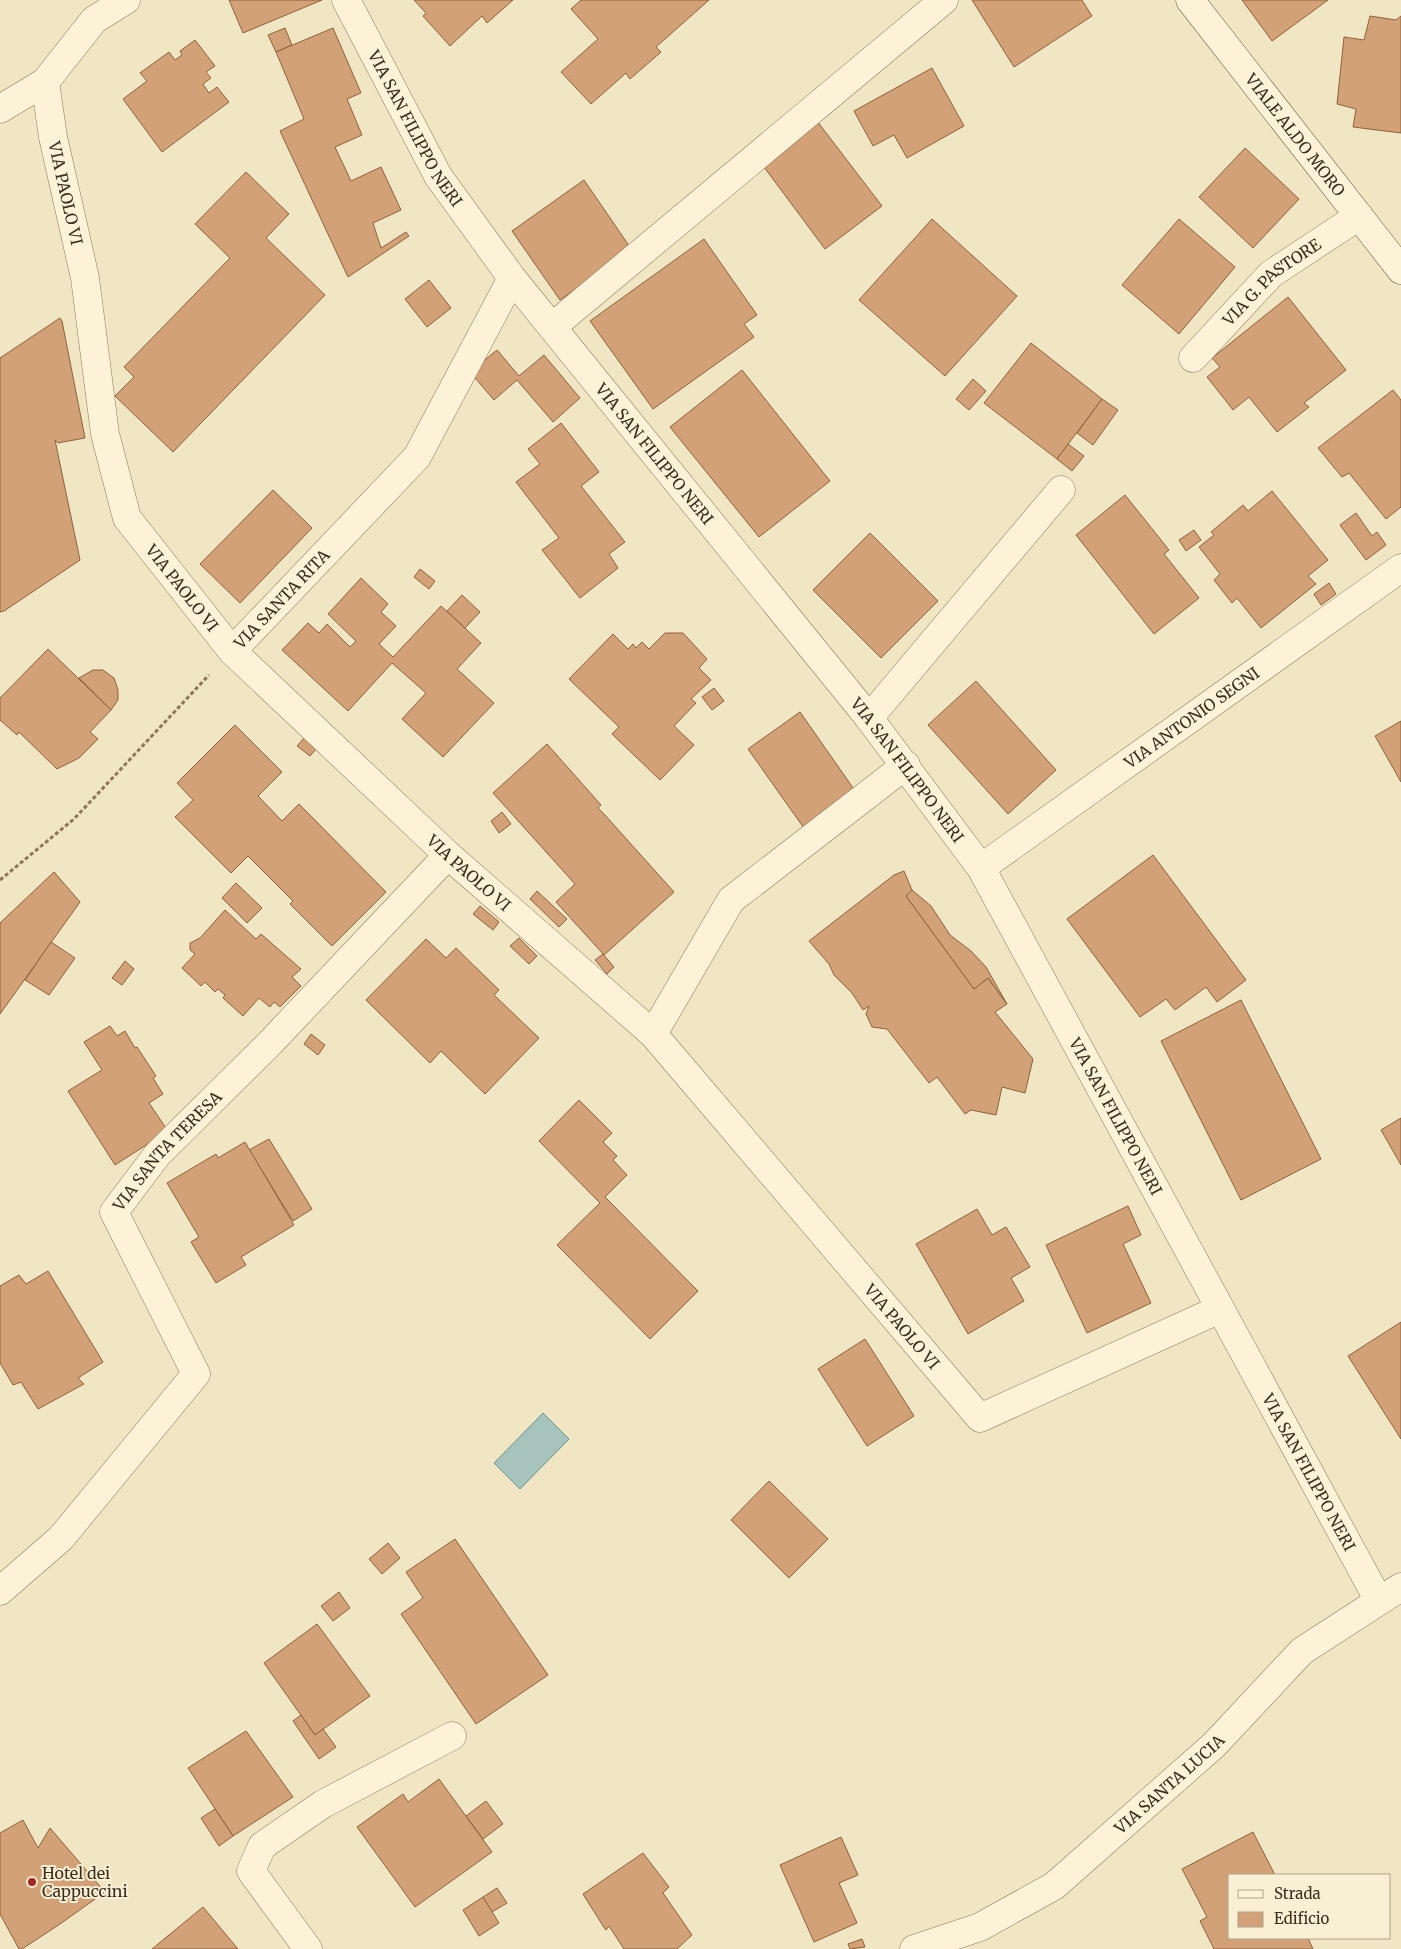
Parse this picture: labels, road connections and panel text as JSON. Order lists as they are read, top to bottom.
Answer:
{
  "streets": {
    "street": [
      "VIA SAN FILIPPO NERI",
      "VIALE ALDO MORO",
      "VIA PAOLO VI",
      "VIA G. PASTORE",
      "VIA SANTA RITA",
      "VIA ANTONIO SEGNI",
      "VIA SANTA TERESA",
      "VIA SANTA LUCIA"
    ]
  },
  "crossings": [
    ["VIA SAN FILIPPO NERI", "VIA PAOLO VI"],
    ["VIA SAN FILIPPO NERI", "VIA SANTA RITA"],
    ["VIA SAN FILIPPO NERI", "VIA ANTONIO SEGNI"],
    ["VIA SAN FILIPPO NERI", "VIA SANTA LUCIA"],
    ["VIALE ALDO MORO", "VIA G. PASTORE"],
    ["VIA PAOLO VI", "VIA SANTA RITA"],
    ["VIA PAOLO VI", "VIA SANTA TERESA"]
  ],
  "places": ["Hotel dei Cappuccini"],
  "legend": ["Strada", "Edificio"]
}
